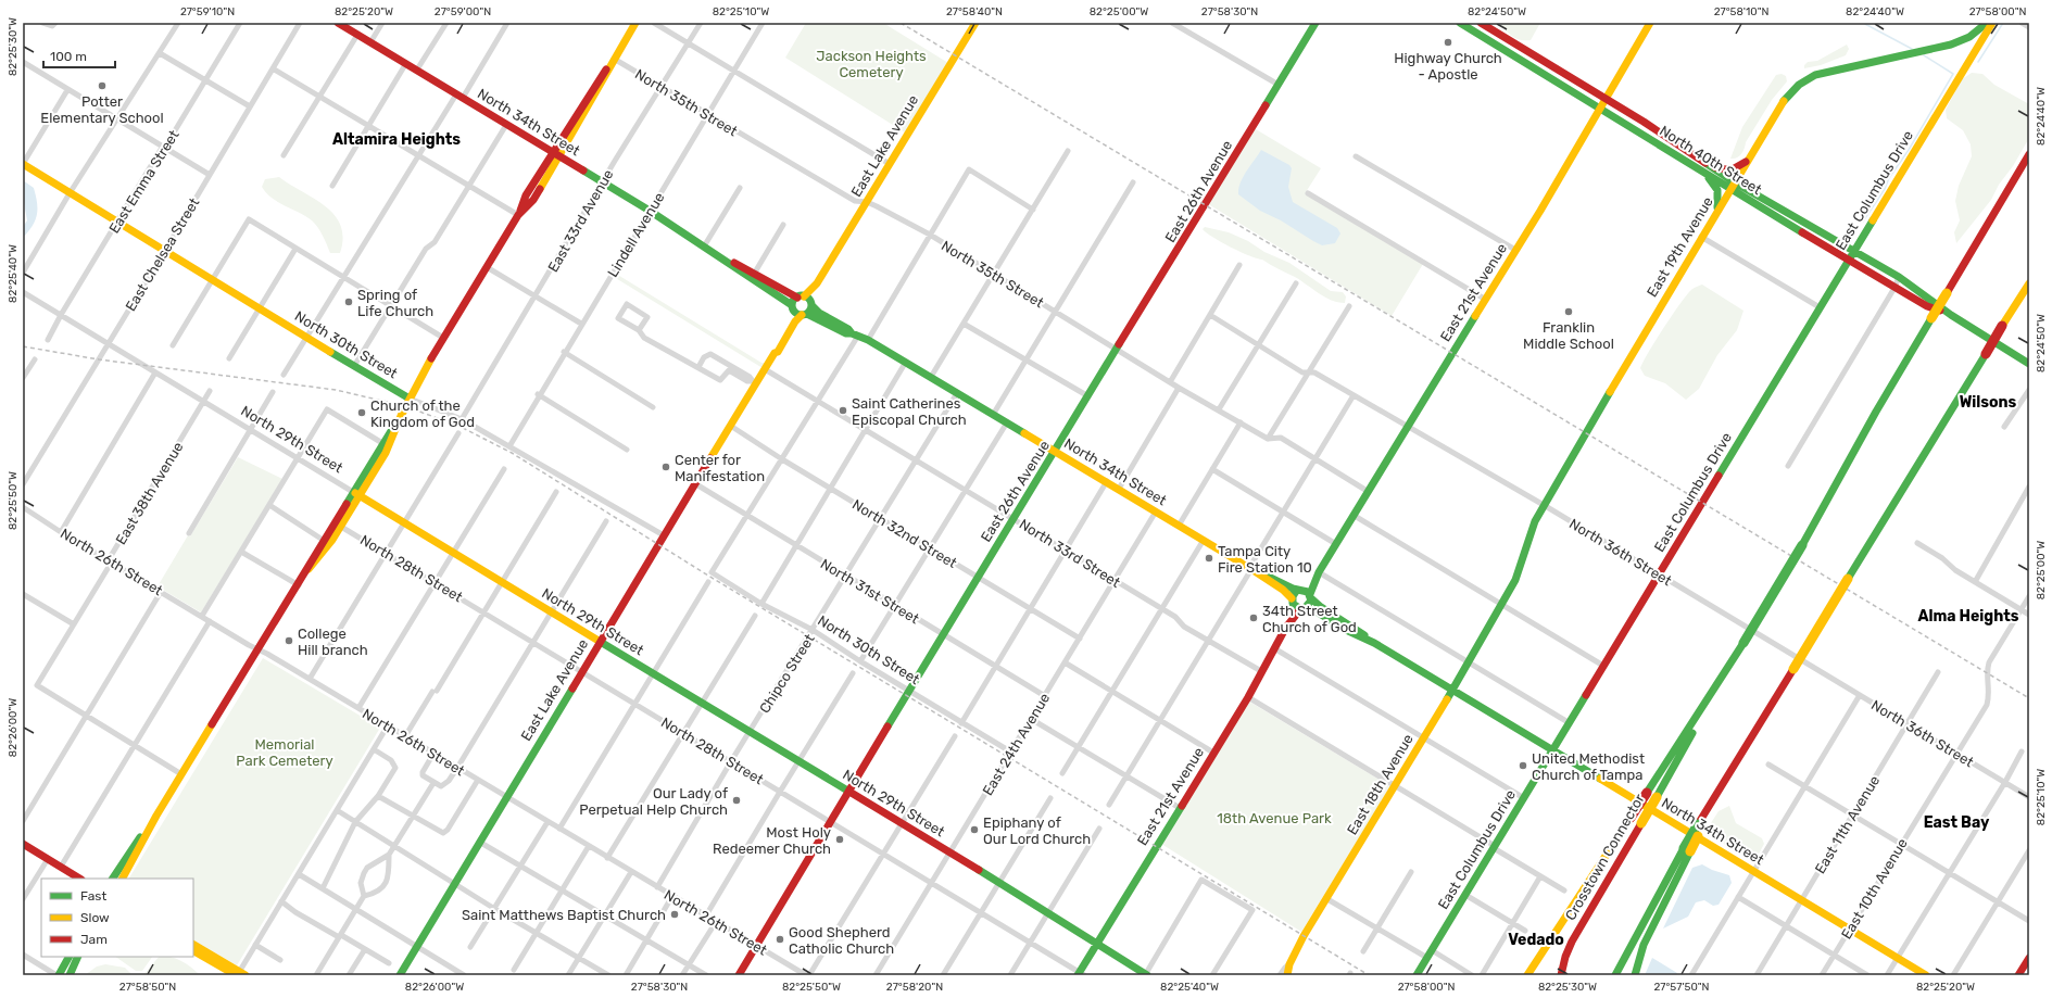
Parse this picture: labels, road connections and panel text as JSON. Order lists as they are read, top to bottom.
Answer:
{
  "streets": {
    "main road": [
      "North 34th Street",
      "East Lake Avenue",
      "North 40th Street",
      "East Columbus Drive",
      "East 26th Avenue",
      "East 19th Avenue",
      "East 21st Avenue",
      "North 30th Street",
      "North 29th Street",
      "East 18th Avenue",
      "Crosstown Connector"
    ],
    "street": [
      "North 35th Street",
      "East Emma Street",
      "East 33rd Avenue",
      "Lindell Avenue",
      "East Chelsea Street",
      "East 38th Avenue",
      "North 32nd Street",
      "North 36th Street",
      "North 33rd Street",
      "North 26th Street",
      "North 28th Street",
      "North 31st Street",
      "Chipco Street",
      "East 24th Avenue",
      "East 11th Avenue",
      "East 10th Avenue"
    ]
  },
  "crossings": [
    ["North 35th Street", "East Lake Avenue"],
    ["North 35th Street", "East 26th Avenue"],
    ["North 35th Street", "East 33rd Avenue"],
    ["North 35th Street", "Lindell Avenue"],
    ["North 35th Street", "East 21st Avenue"],
    ["North 34th Street", "East Lake Avenue"],
    ["North 34th Street", "East Columbus Drive"],
    ["North 34th Street", "East 26th Avenue"],
    ["North 34th Street", "East 33rd Avenue"],
    ["North 34th Street", "Lindell Avenue"],
    ["North 34th Street", "East 21st Avenue"],
    ["North 34th Street", "Chipco Street"],
    ["North 34th Street", "East 24th Avenue"],
    ["North 34th Street", "East 18th Avenue"],
    ["North 34th Street", "East 11th Avenue"],
    ["North 34th Street", "East 10th Avenue"],
    ["East Lake Avenue", "North 30th Street"],
    ["East Lake Avenue", "North 29th Street"],
    ["East Lake Avenue", "North 32nd Street"],
    ["East Lake Avenue", "North 33rd Street"],
    ["East Lake Avenue", "North 26th Street"],
    ["East Lake Avenue", "North 28th Street"],
    ["East Lake Avenue", "North 31st Street"],
    ["North 40th Street", "East Columbus Drive"],
    ["North 40th Street", "East 19th Avenue"],
    ["North 40th Street", "East 21st Avenue"],
    ["East Emma Street", "North 30th Street"],
    ["East Emma Street", "North 29th Street"],
    ["East Columbus Drive", "North 36th Street"],
    ["East 26th Avenue", "North 30th Street"],
    ["East 26th Avenue", "North 29th Street"],
    ["East 26th Avenue", "North 32nd Street"],
    ["East 26th Avenue", "North 33rd Street"],
    ["East 26th Avenue", "North 26th Street"],
    ["East 26th Avenue", "North 28th Street"],
    ["East 26th Avenue", "North 31st Street"],
    ["East 33rd Avenue", "North 30th Street"],
    ["Lindell Avenue", "North 30th Street"],
    ["East 19th Avenue", "North 36th Street"],
    ["East 19th Avenue", "East 18th Avenue"],
    ["East Chelsea Street", "North 30th Street"],
    ["East Chelsea Street", "North 29th Street"],
    ["East 21st Avenue", "North 29th Street"],
    ["East 21st Avenue", "North 36th Street"],
    ["East 21st Avenue", "North 33rd Street"],
    ["East 21st Avenue", "North 28th Street"],
    ["North 30th Street", "North 31st Street"],
    ["North 30th Street", "Chipco Street"],
    ["North 30th Street", "East 24th Avenue"],
    ["North 29th Street", "East 38th Avenue"],
    ["North 29th Street", "Chipco Street"],
    ["North 29th Street", "East 24th Avenue"],
    ["East 38th Avenue", "North 26th Street"],
    ["North 32nd Street", "Chipco Street"],
    ["North 32nd Street", "East 24th Avenue"],
    ["North 36th Street", "East 11th Avenue"],
    ["North 36th Street", "East 10th Avenue"],
    ["North 33rd Street", "Chipco Street"],
    ["North 33rd Street", "East 24th Avenue"],
    ["North 26th Street", "Chipco Street"],
    ["North 28th Street", "Chipco Street"],
    ["North 28th Street", "East 24th Avenue"],
    ["North 31st Street", "Chipco Street"],
    ["North 31st Street", "East 24th Avenue"]
  ],
  "districts": [
    "Altamira Heights",
    "Wilsons",
    "Alma Heights",
    "East Bay",
    "Vedado"
  ],
  "parks": ["Jackson Heights Cemetery", "Memorial Park Cemetery", "18th Avenue Park"],
  "places": [
    "Highway Church - Apostle",
    "Potter Elementary School",
    "Spring of Life Church",
    "Franklin Middle School",
    "Saint Catherines Episcopal Church",
    "Church of the Kingdom of God",
    "Center for Manifestation",
    "Tampa City Fire Station 10",
    "34th Street Church of God",
    "College Hill branch",
    "United Methodist Church of Tampa",
    "Our Lady of Perpetual Help Church",
    "Epiphany of Our Lord Church",
    "Most Holy Redeemer Church",
    "Saint Matthews Baptist Church",
    "Good Shepherd Catholic Church"
  ],
  "legend": ["Fast", "Slow", "Jam"],
  "scale_bar": "100 m",
  "coordinates": [
    "27°59'10\"N",
    "82°25'20\"W",
    "27°59'00\"N",
    "82°25'10\"W",
    "27°58'40\"N",
    "82°25'00\"W",
    "27°58'30\"N",
    "82°24'50\"W",
    "27°58'10\"N",
    "82°24'40\"W",
    "27°58'00\"N",
    "82°25'30\"W",
    "82°25'40\"W",
    "82°25'50\"W",
    "82°26'00\"W",
    "27°58'50\"N",
    "27°58'20\"N",
    "27°57'50\"N"
  ]
}
